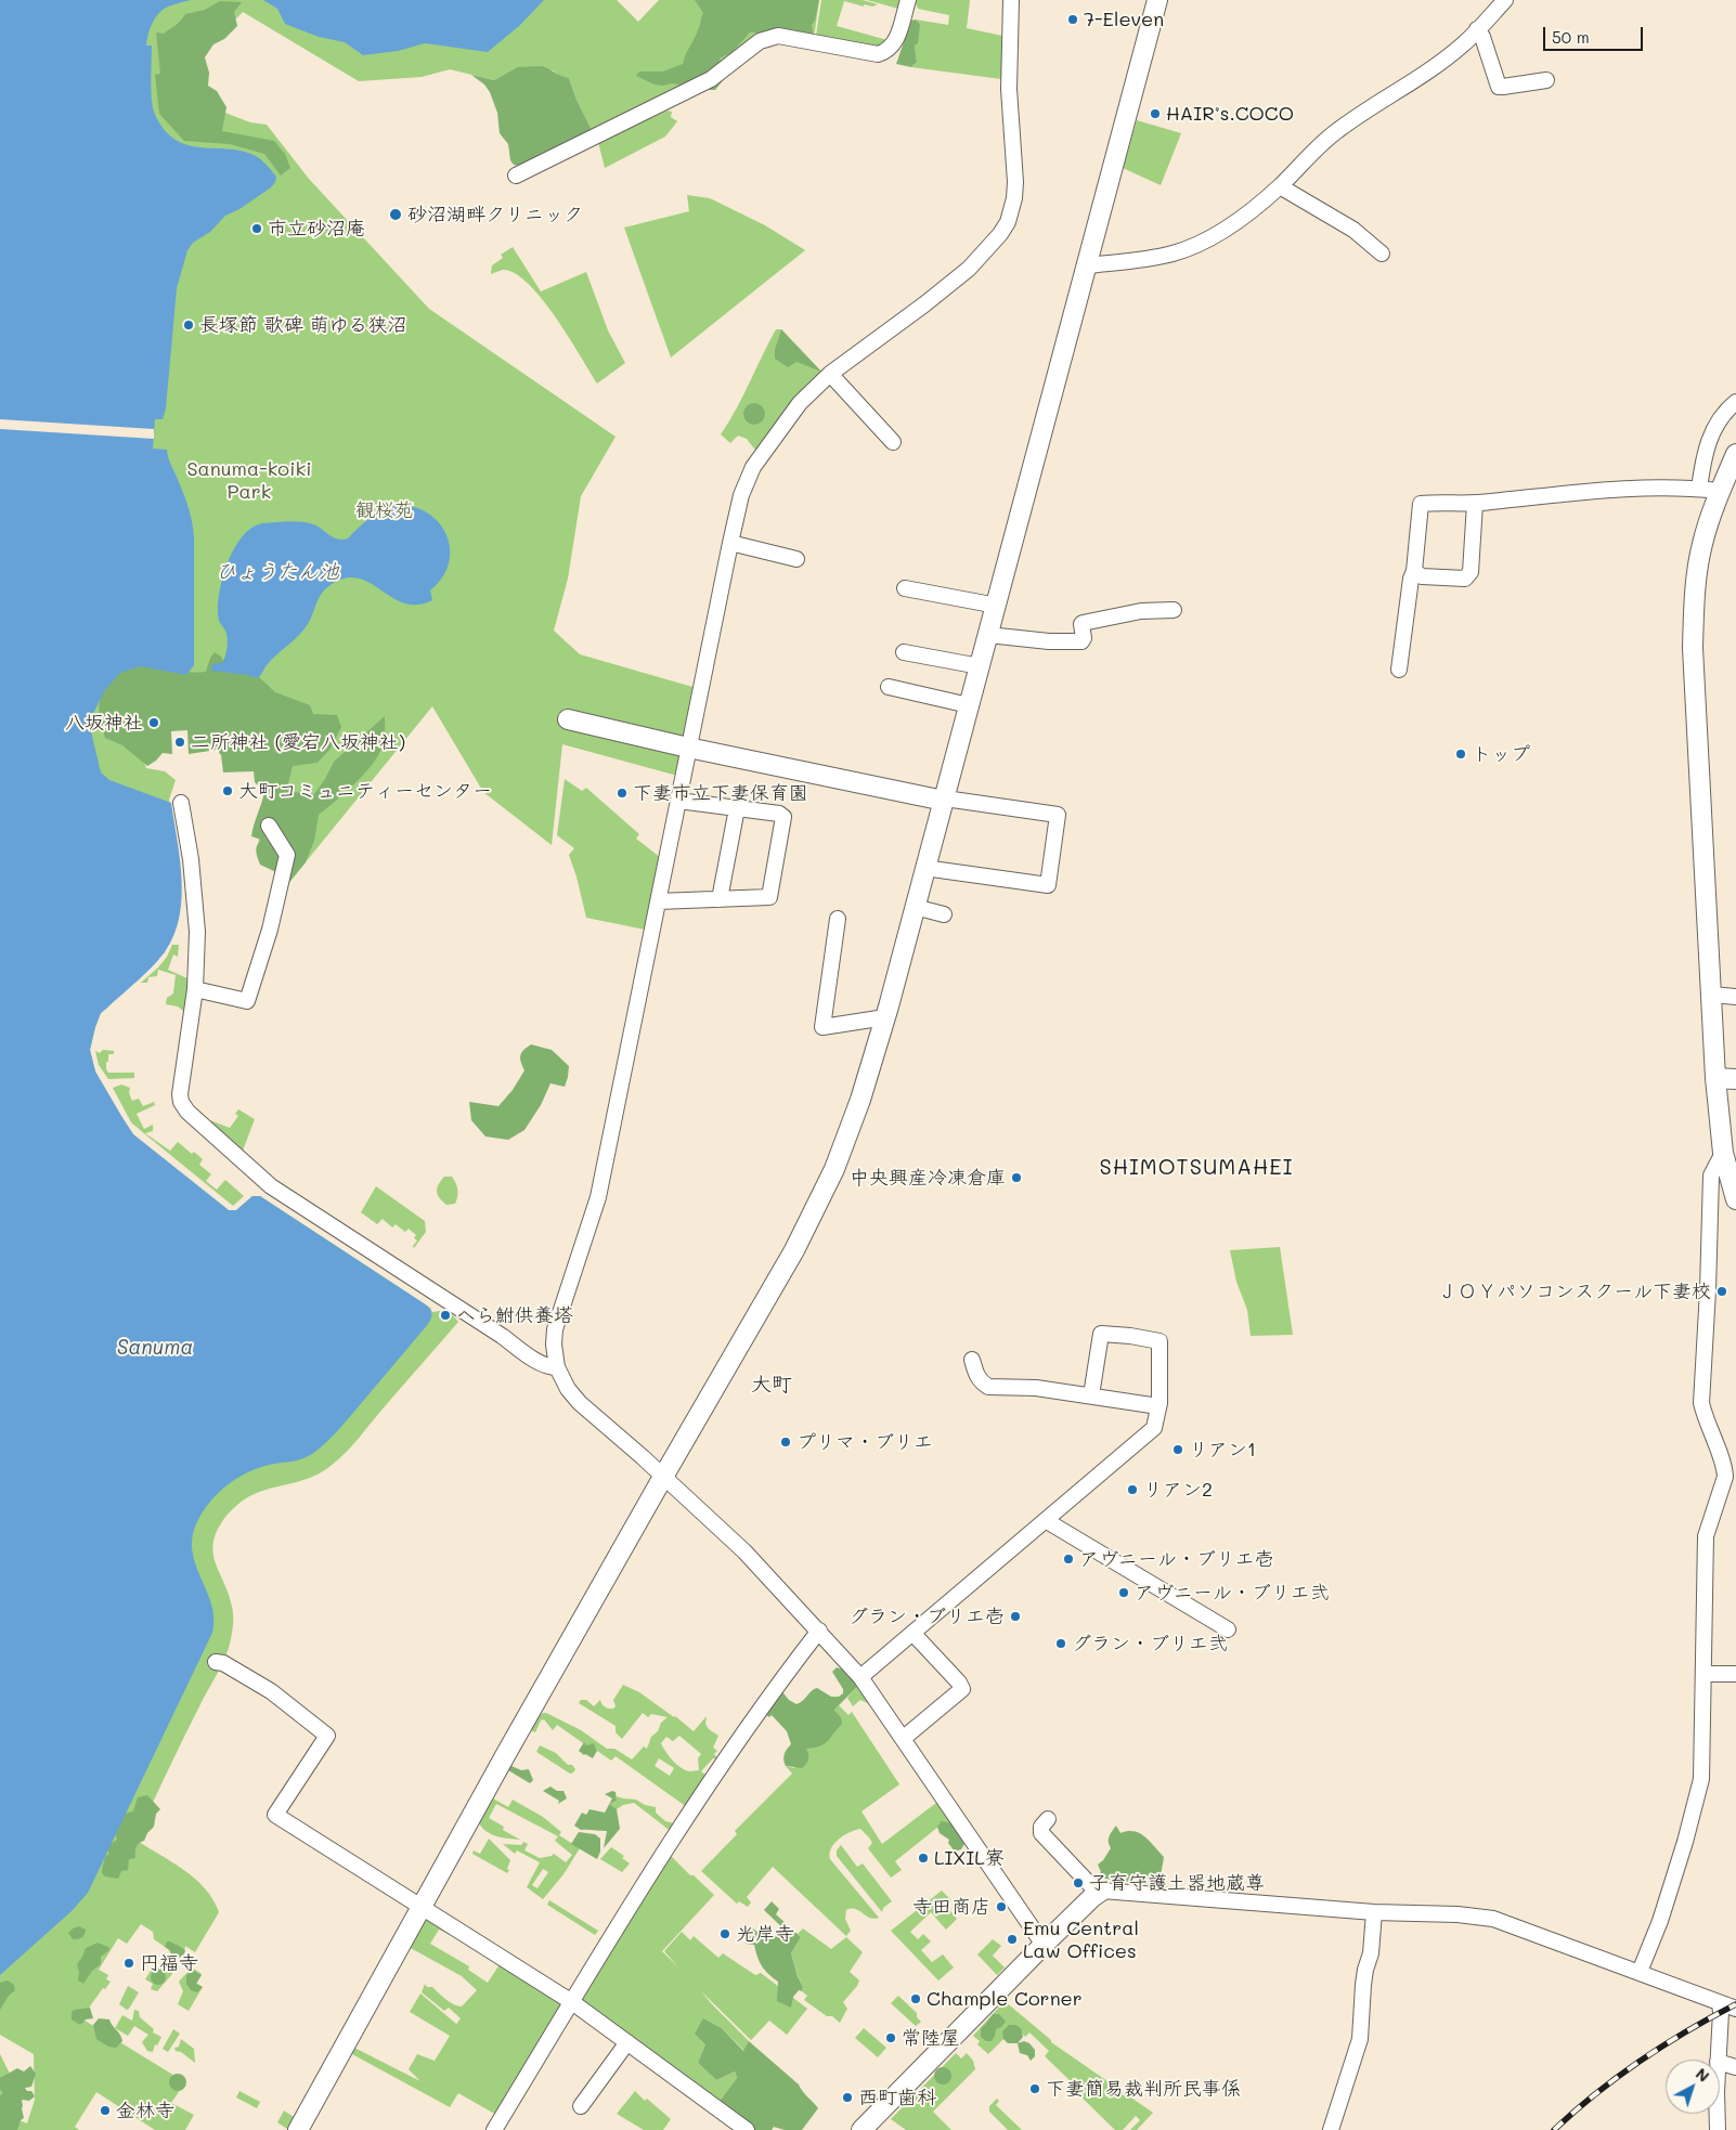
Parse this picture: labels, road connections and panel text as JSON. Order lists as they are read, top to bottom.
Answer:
{
  "districts": ["SHIMOTSUMAHEI", "大町"],
  "water": ["ひょうたん池", "Sanuma"],
  "parks": ["Sanuma-koiki Park", "観桜苑"],
  "places": [
    "7-Eleven",
    "HAIR’s.COCO",
    "砂沼湖畔クリニック",
    "市立砂沼庵",
    "長塚節 歌碑 萌ゆる狭沼",
    "八坂神社",
    "二所神社 (愛宕八坂神社)",
    "トップ",
    "大町コミュニティーセンター",
    "下妻市立下妻保育園",
    "中央興産冷凍倉庫",
    "ＪＯＹパソコンスクール下妻校",
    "へら鮒供養塔",
    "プリマ・ブリエ",
    "リアン1",
    "リアン2",
    "アヴニール・ブリエ壱",
    "アヴニール・ブリエ弐",
    "グラン・ブリエ壱",
    "グラン・ブリエ弐",
    "LIXIL寮",
    "子育守護土器地蔵尊",
    "寺田商店",
    "光岸寺",
    "Emu Central Law Offices",
    "円福寺",
    "Chample Corner",
    "常陸屋",
    "下妻簡易裁判所民事係",
    "西町歯科",
    "金林寺"
  ],
  "scale_bar": "50 m",
  "north": "top right"
}
